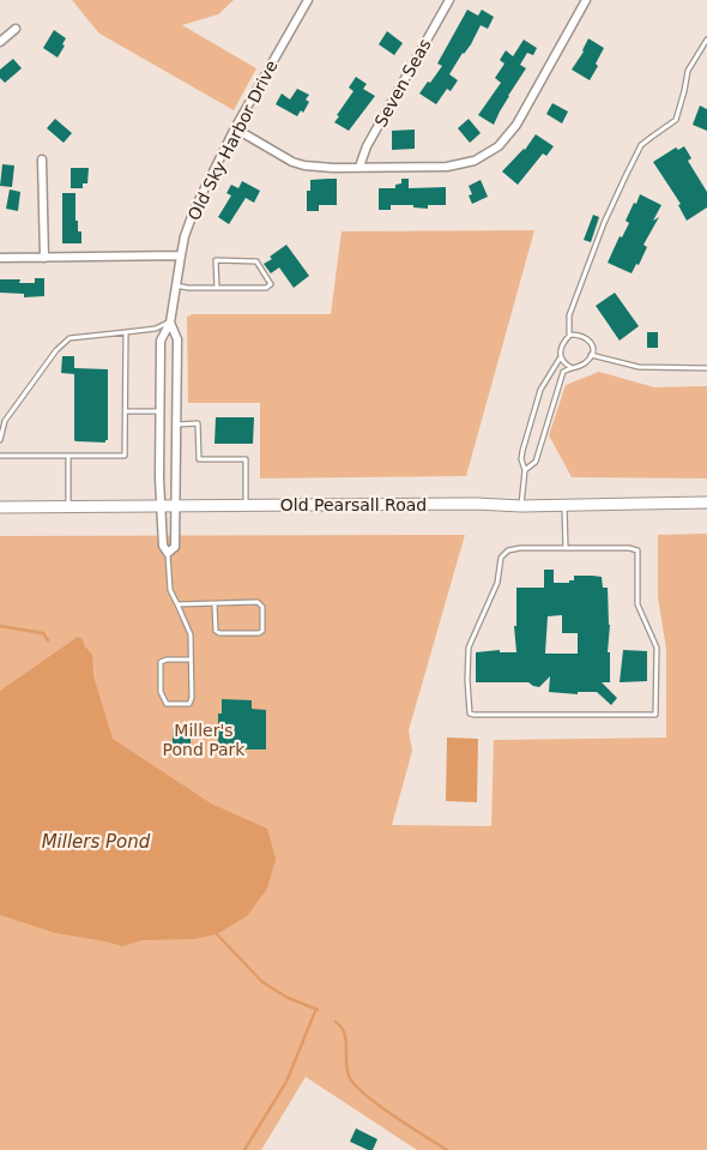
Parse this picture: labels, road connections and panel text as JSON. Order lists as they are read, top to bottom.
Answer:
{
  "streets": {
    "main road": ["Old Pearsall Road"],
    "street": ["Seven Seas", "Old Sky Harbor Drive"]
  },
  "crossings": [
    ["Old Sky Harbor Drive", "Old Pearsall Road"]
  ],
  "water": ["Millers Pond"],
  "parks": ["Miller's Pond Park"]
}
